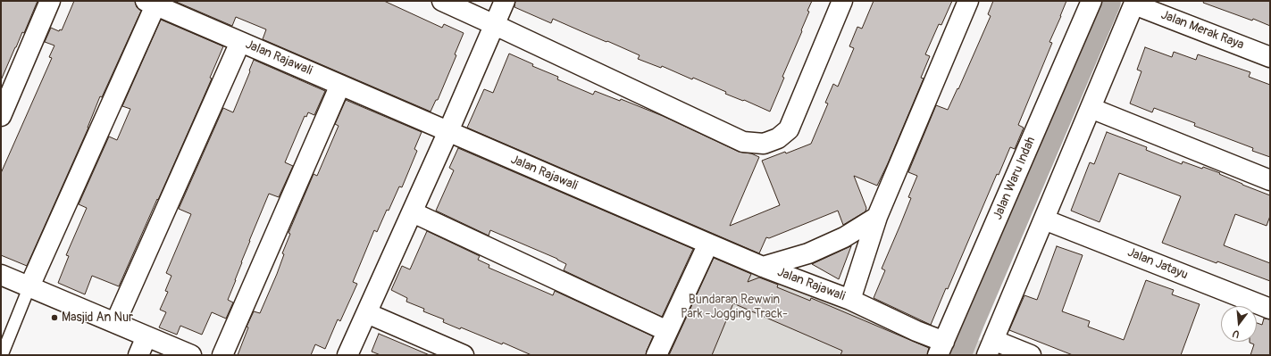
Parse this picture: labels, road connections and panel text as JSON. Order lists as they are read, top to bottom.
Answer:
{
  "streets": {
    "street": [
      "Jalan Merak Raya",
      "Jalan Rajawali",
      "Jalan Waru Indah",
      "Jalan Jatayu"
    ]
  },
  "crossings": [
    ["Jalan Rajawali", "Jalan Waru Indah"]
  ],
  "parks": ["Bundaran Rewwin Park -Jogging Track-"],
  "places": ["Masjid An Nur"],
  "north": "bottom"
}
